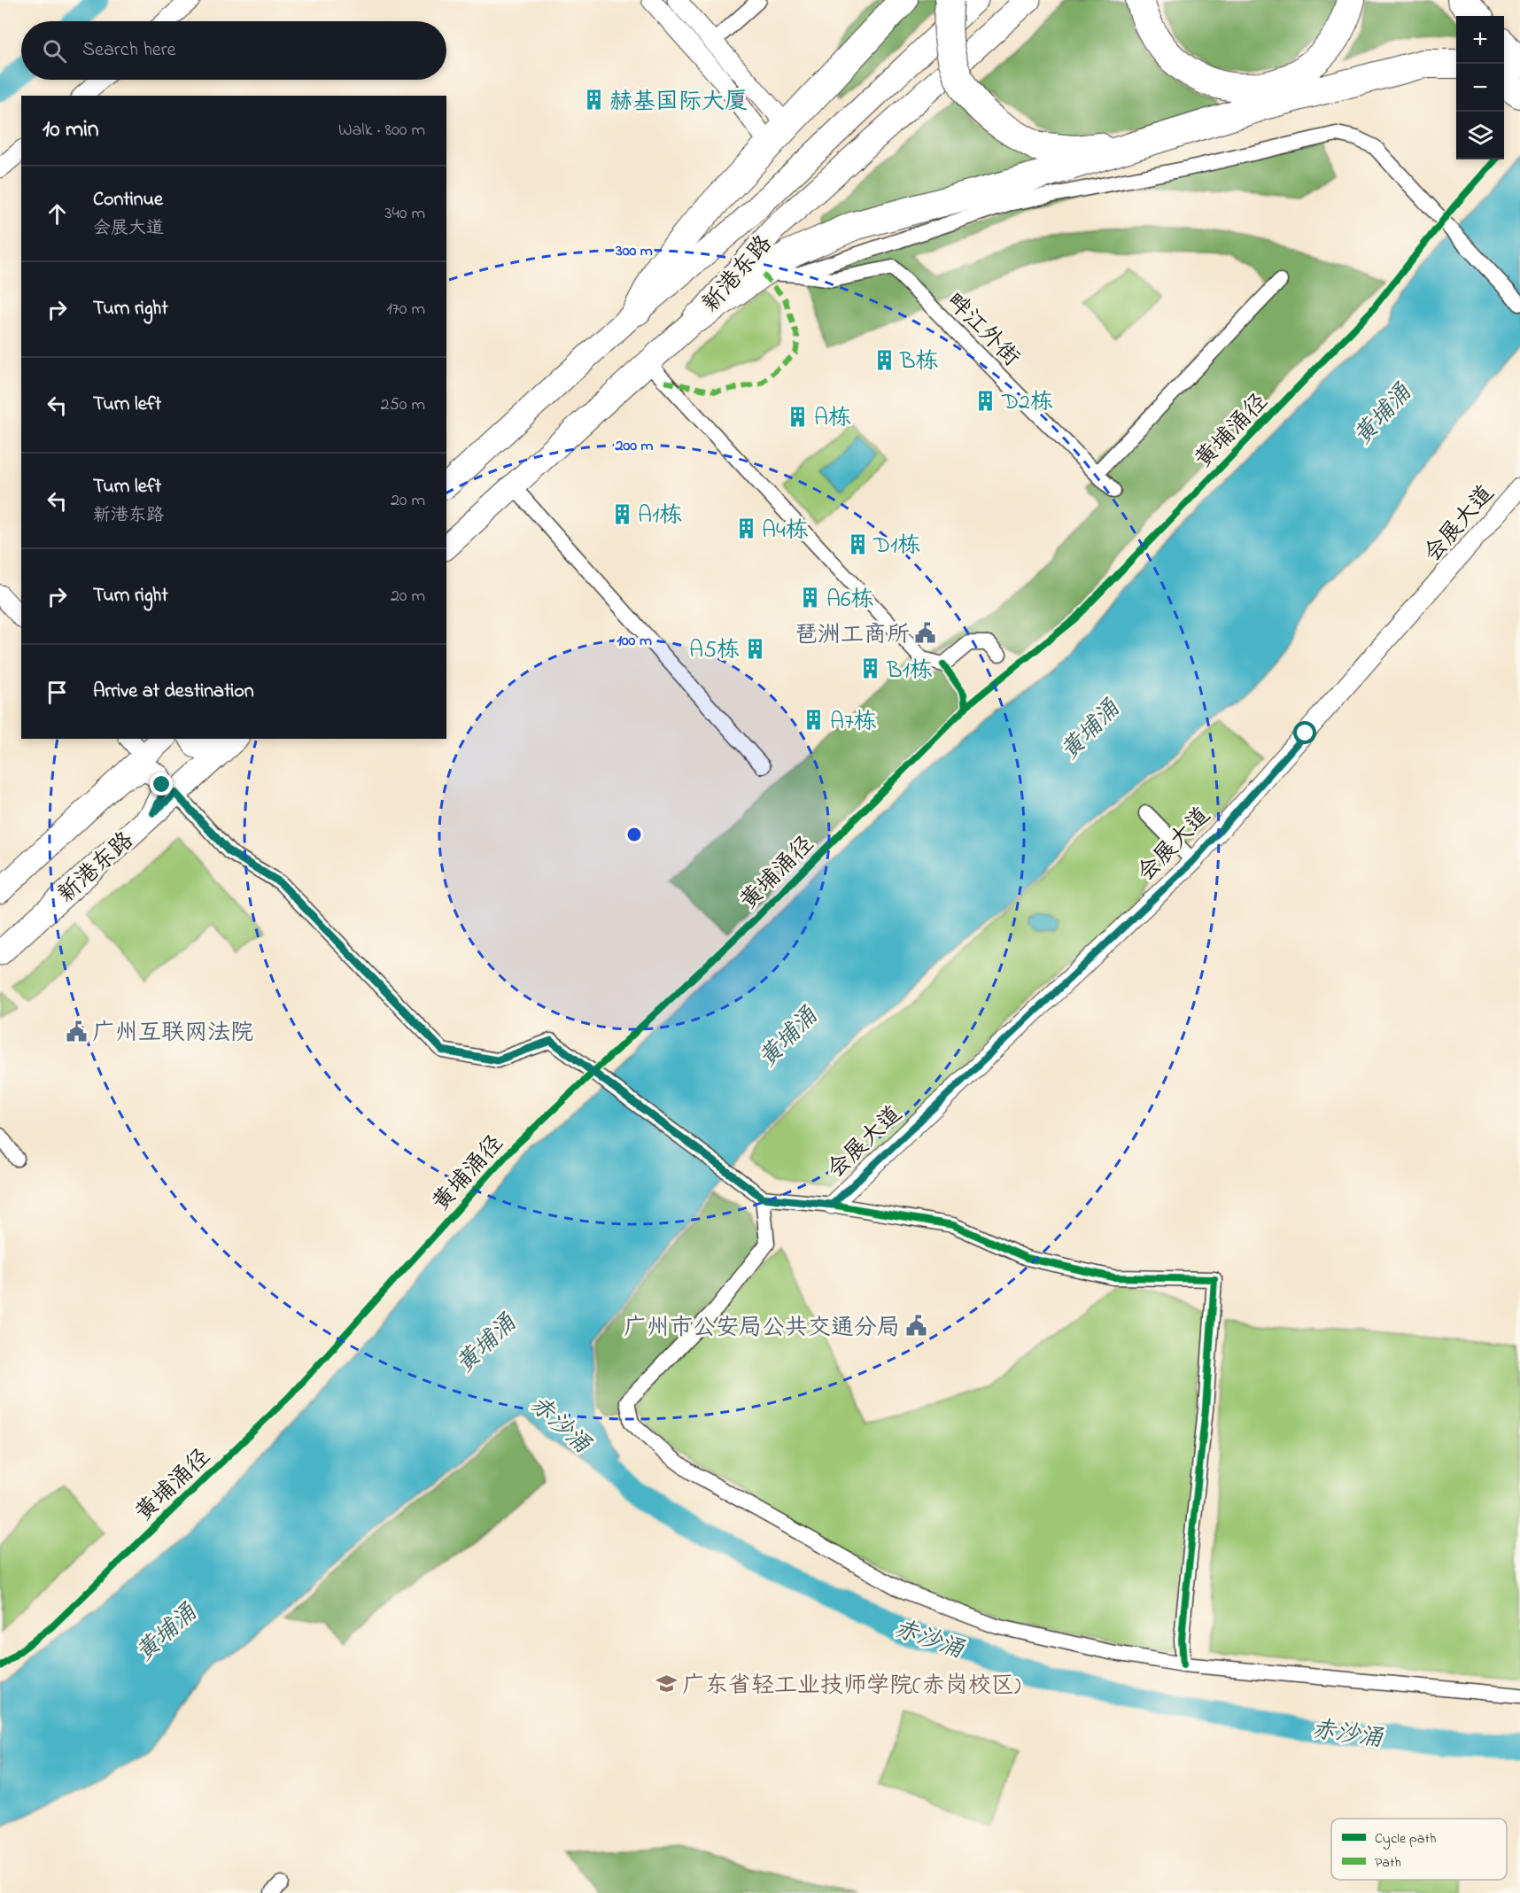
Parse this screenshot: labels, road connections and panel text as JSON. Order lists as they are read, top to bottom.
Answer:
{
  "streets": {
    "main road": ["新港东路"],
    "street": ["畔江外街", "会展大道"],
    "cycle path": ["黄埔涌径"]
  },
  "water": ["黄埔涌", "赤沙涌"],
  "places": {
    "building": [
      "赫基国际大厦",
      "B栋",
      "D2栋",
      "A栋",
      "A1栋",
      "A4栋",
      "D1栋",
      "A6栋",
      "A5栋",
      "B1栋",
      "A7栋"
    ],
    "public building": ["琶洲工商所", "广州互联网法院", "广州市公安局公共交通分局"],
    "school or university": ["广东省轻工业技师学院(赤岗校区)"]
  },
  "legend": ["Cycle path", "Path"],
  "page": {
    "map_buttons": ["+", "−"],
    "search": "Search here",
    "heading": ["10 min", "Walk · 800 m"],
    "list": [
      ["Continue", "会展大道", "340 m"],
      ["Turn right", "170 m"],
      ["Turn left", "250 m"],
      ["Turn left", "新港东路", "20 m"],
      ["Turn right", "20 m"],
      "Arrive at destination"
    ]
  },
  "rings": ["300 m", "200 m", "100 m"]
}
